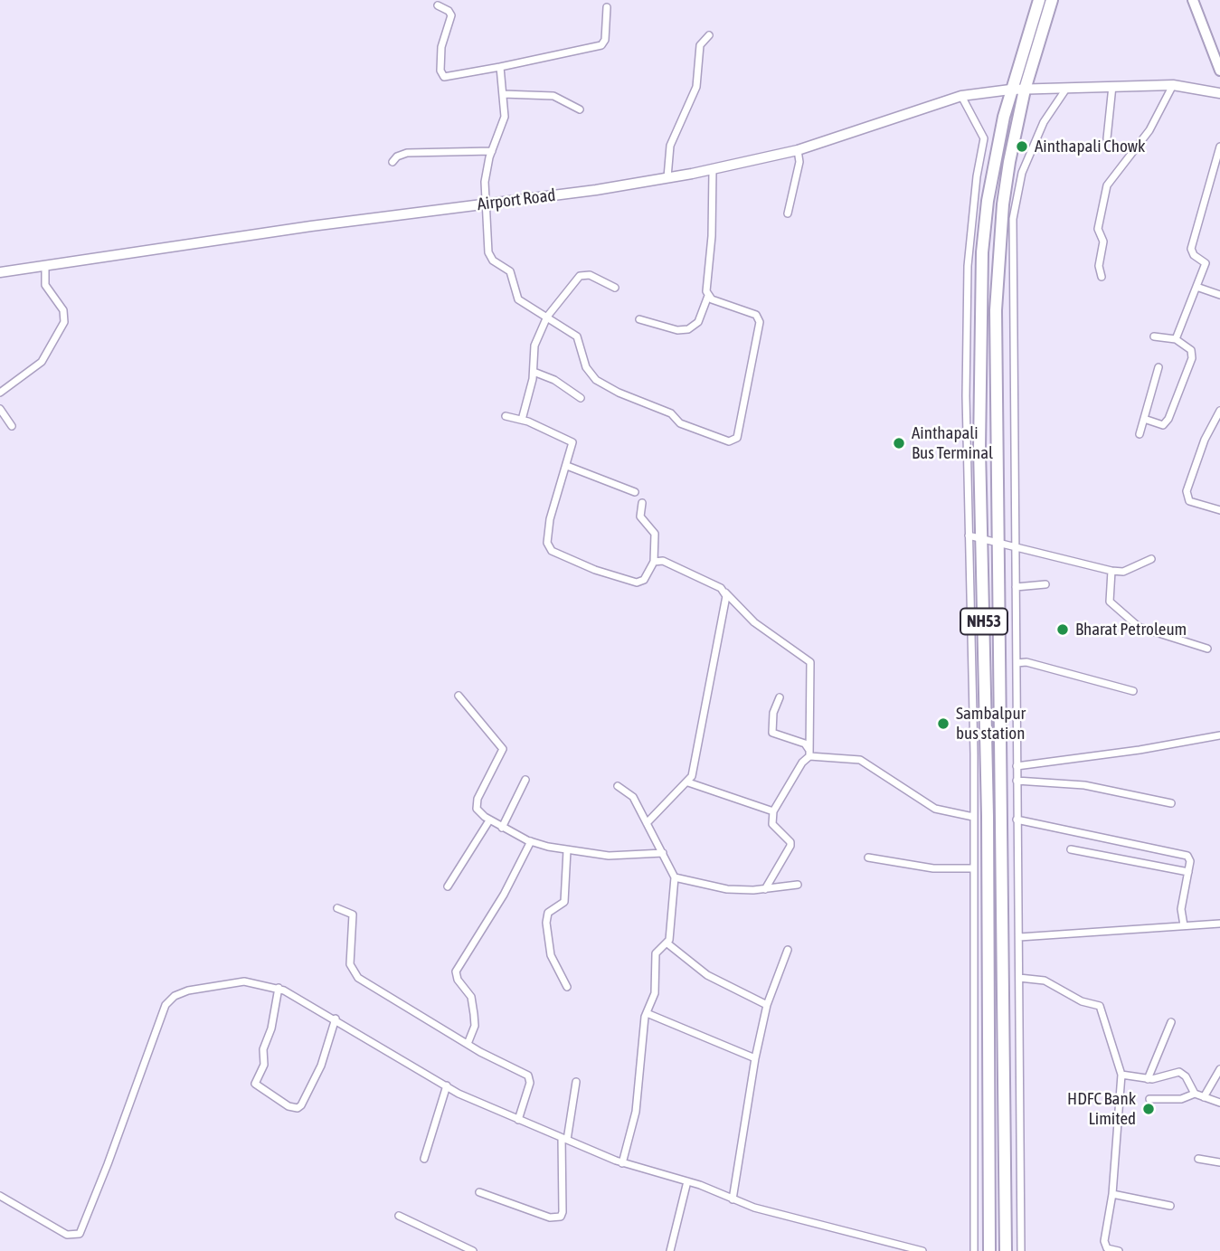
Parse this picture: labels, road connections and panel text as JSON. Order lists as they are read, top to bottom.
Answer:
{
  "streets": {
    "highway": ["NH53"],
    "main road": ["Airport Road"]
  },
  "crossings": [
    ["Airport Road", "NH53"]
  ],
  "places": [
    "Ainthapali Chowk",
    "Ainthapali Bus Terminal",
    "Bharat Petroleum",
    "Sambalpur bus station",
    "HDFC Bank Limited"
  ]
}
